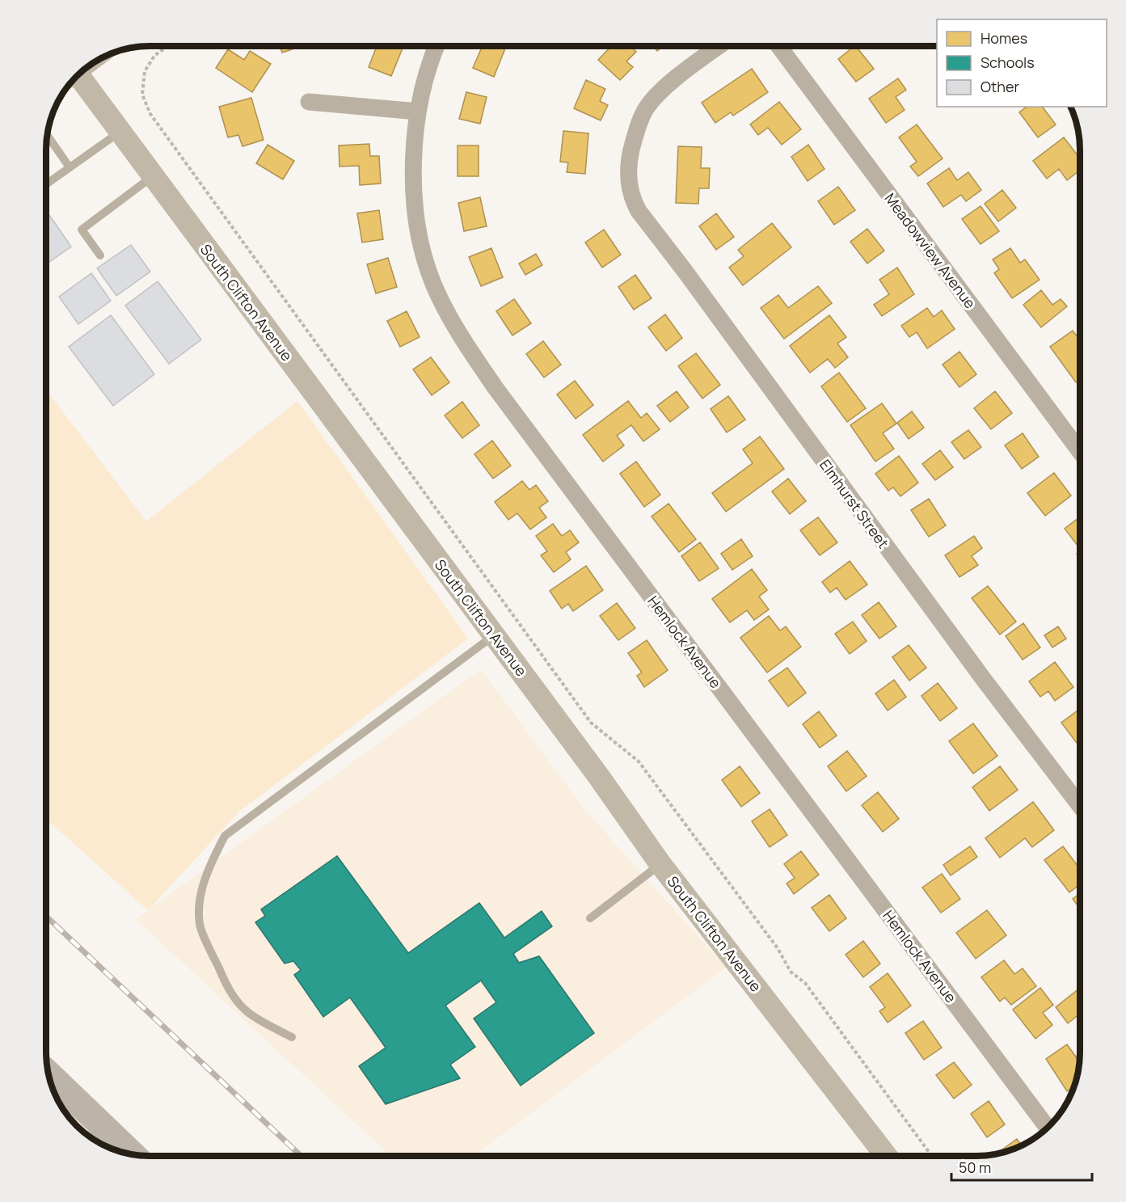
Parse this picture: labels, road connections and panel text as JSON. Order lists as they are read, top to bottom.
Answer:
{
  "streets": {
    "street": [
      "Meadowview Avenue",
      "South Clifton Avenue",
      "Elmhurst Street",
      "Hemlock Avenue"
    ]
  },
  "legend": ["Homes", "Schools", "Other"],
  "scale_bar": "50 m"
}
